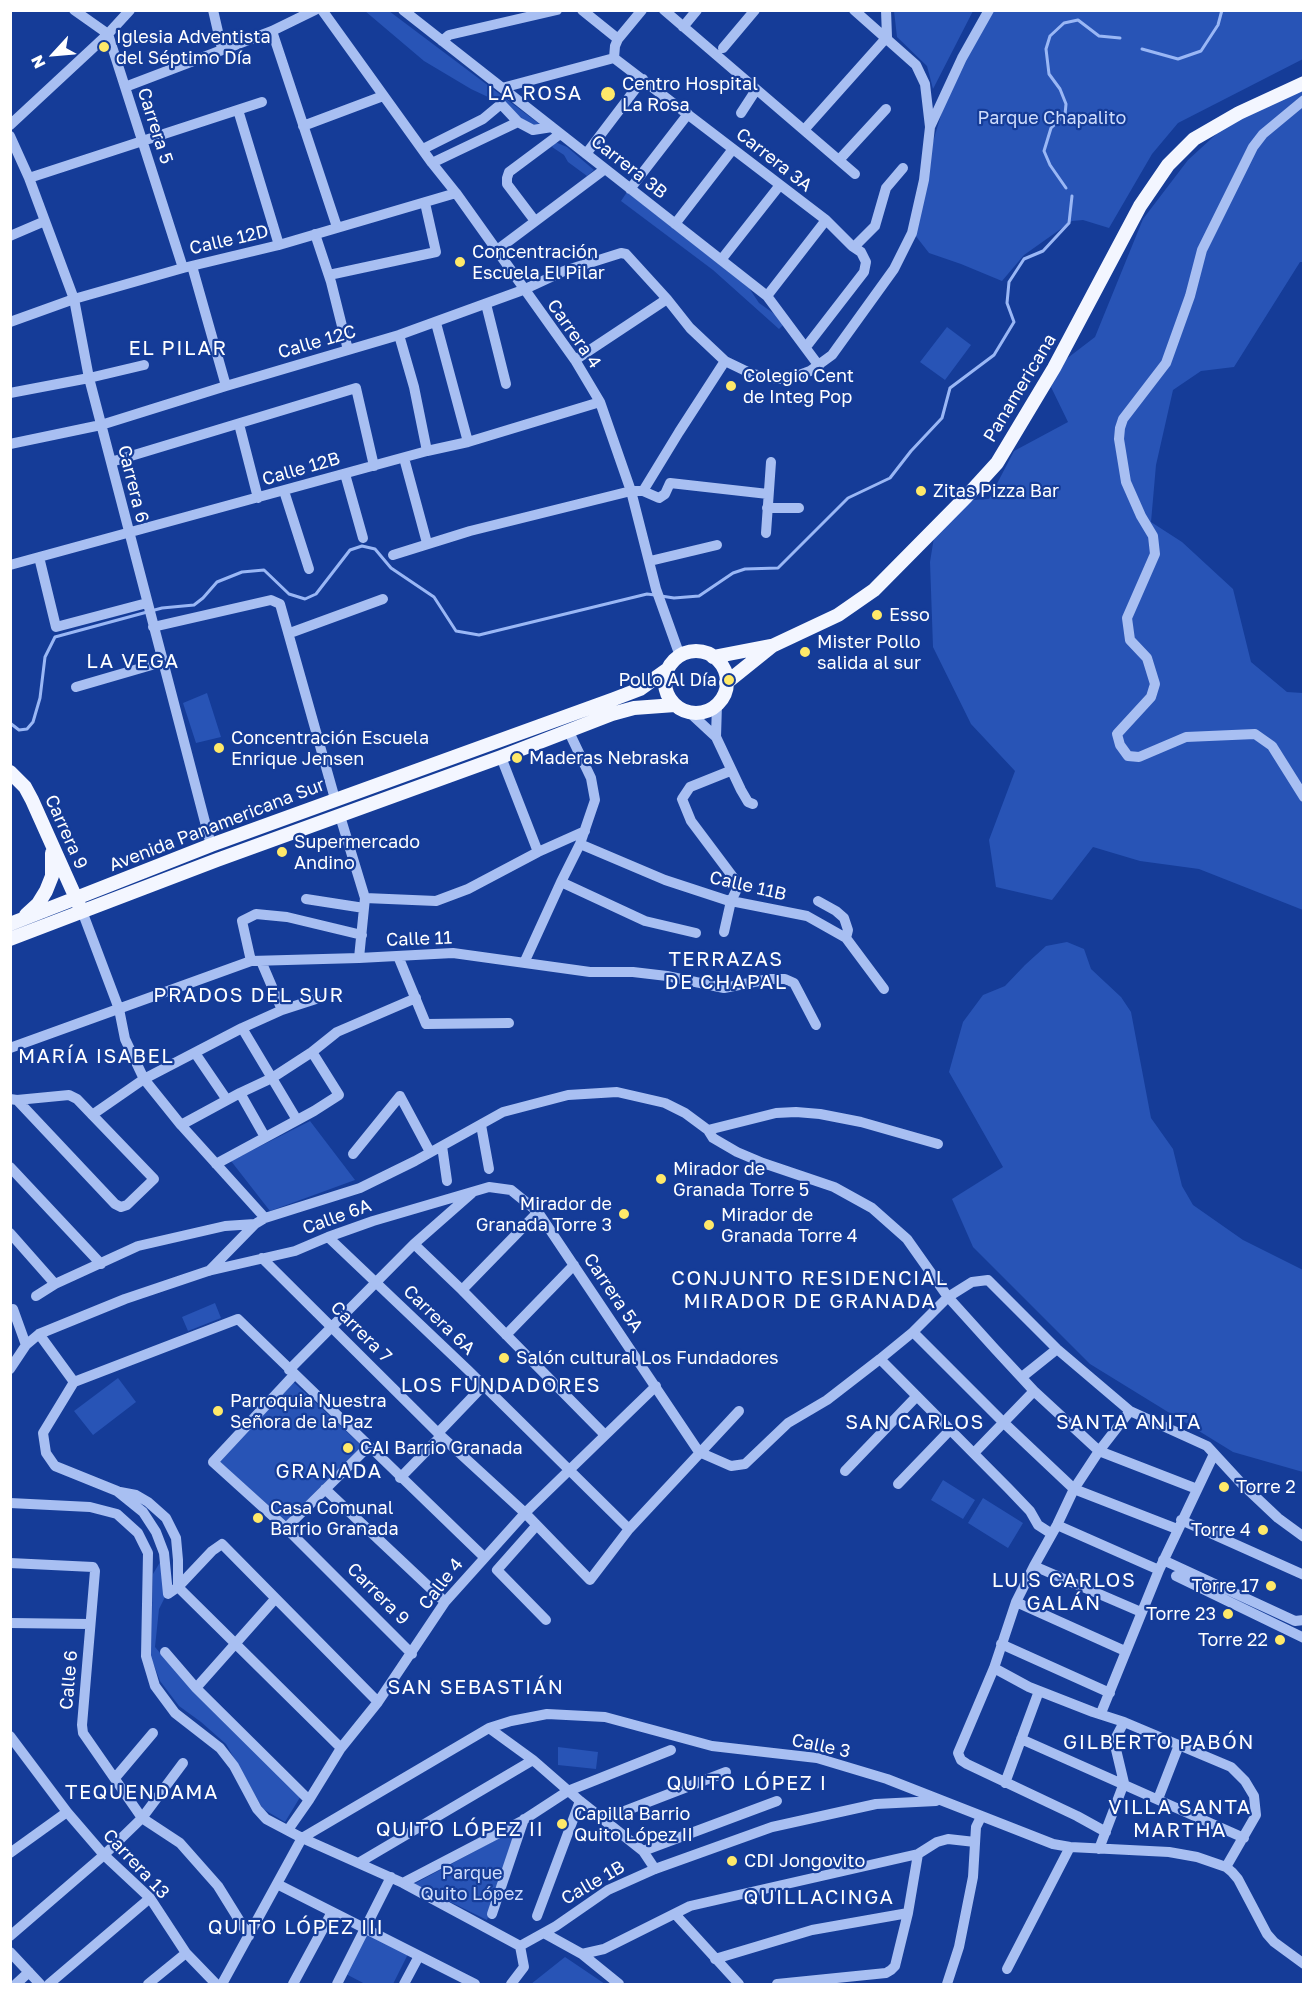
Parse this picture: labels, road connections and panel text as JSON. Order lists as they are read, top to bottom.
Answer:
{
  "streets": {
    "main road": ["Panamericana", "Avenida Panamericana Sur", "Carrera 9"],
    "street": [
      "Carrera 5",
      "Carrera 3A",
      "Carrera 3B",
      "Calle 12D",
      "Carrera 4",
      "Calle 12C",
      "Calle 12B",
      "Carrera 6",
      "Calle 11B",
      "Calle 11",
      "Calle 6A",
      "Carrera 5A",
      "Carrera 6A",
      "Carrera 7",
      "Calle 4",
      "Calle 6",
      "Calle 3",
      "Carrera 13",
      "Calle 1B"
    ]
  },
  "crossings": [
    ["Carrera 5", "Calle 12D"],
    ["Carrera 5", "Calle 12C"],
    ["Calle 12D", "Carrera 4"],
    ["Calle 12D", "Carrera 6"],
    ["Carrera 4", "Calle 12C"],
    ["Carrera 4", "Panamericana"],
    ["Carrera 4", "Calle 12B"],
    ["Carrera 4", "Avenida Panamericana Sur"],
    ["Calle 12C", "Carrera 6"],
    ["Panamericana", "Avenida Panamericana Sur"],
    ["Calle 12B", "Carrera 6"],
    ["Carrera 6", "Avenida Panamericana Sur"],
    ["Avenida Panamericana Sur", "Carrera 9"],
    ["Carrera 9", "Calle 4"],
    ["Calle 6A", "Carrera 5A"],
    ["Calle 6A", "Carrera 6A"],
    ["Calle 6A", "Carrera 7"],
    ["Carrera 5A", "Calle 4"],
    ["Carrera 6A", "Carrera 7"],
    ["Carrera 6A", "Calle 4"],
    ["Carrera 7", "Calle 4"],
    ["Calle 3", "Calle 1B"]
  ],
  "districts": [
    "LA ROSA",
    "EL PILAR",
    "LA VEGA",
    "TERRAZAS DE CHAPAL",
    "PRADOS DEL SUR",
    "MARÍA ISABEL",
    "CONJUNTO RESIDENCIAL MIRADOR DE GRANADA",
    "LOS FUNDADORES",
    "SAN CARLOS",
    "SANTA ANITA",
    "GRANADA",
    "LUIS CARLOS GALÁN",
    "SAN SEBASTIÁN",
    "GILBERTO PABÓN",
    "QUITO LÓPEZ I",
    "TEQUENDAMA",
    "VILLA SANTA MARTHA",
    "QUITO LÓPEZ II",
    "QUILLACINGA",
    "QUITO LÓPEZ III"
  ],
  "parks": ["Parque Chapalito", "Parque Quito López"],
  "places": [
    "Iglesia Adventista del Séptimo Día",
    "Centro Hospital La Rosa",
    "Concentración Escuela El Pilar",
    "Colegio Cent de Integ Pop",
    "Zitas Pizza Bar",
    "Esso",
    "Mister Pollo salida al sur",
    "Pollo Al Día",
    "Concentración Escuela Enrique Jensen",
    "Maderas Nebraska",
    "Supermercado Andino",
    "Mirador de Granada Torre 5",
    "Mirador de Granada Torre 3",
    "Mirador de Granada Torre 4",
    "Salón cultural Los Fundadores",
    "Parroquia Nuestra Señora de la Paz",
    "CAI Barrio Granada",
    "Torre 2",
    "Casa Comunal Barrio Granada",
    "Torre 4",
    "Torre 17",
    "Torre 23",
    "Torre 22",
    "Capilla Barrio Quito López II",
    "CDI Jongovito"
  ],
  "north": "bottom left"
}
